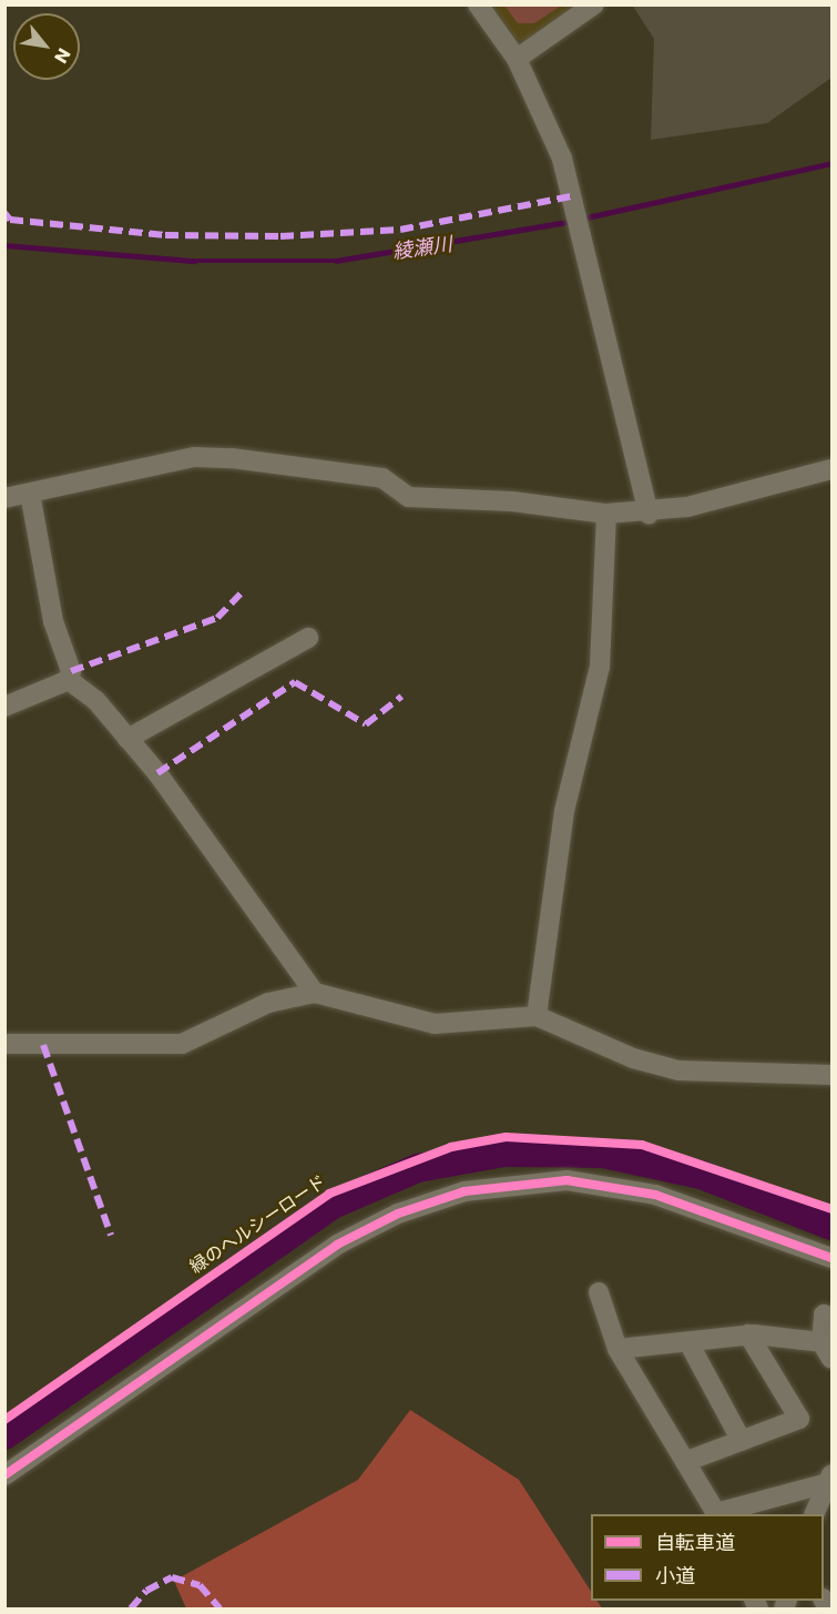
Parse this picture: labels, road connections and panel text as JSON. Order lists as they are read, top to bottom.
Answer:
{
  "streets": {
    "cycle path": ["緑のヘルシーロード"]
  },
  "water": ["綾瀬川"],
  "legend": ["自転車道", "小道"],
  "north": "bottom right"
}
